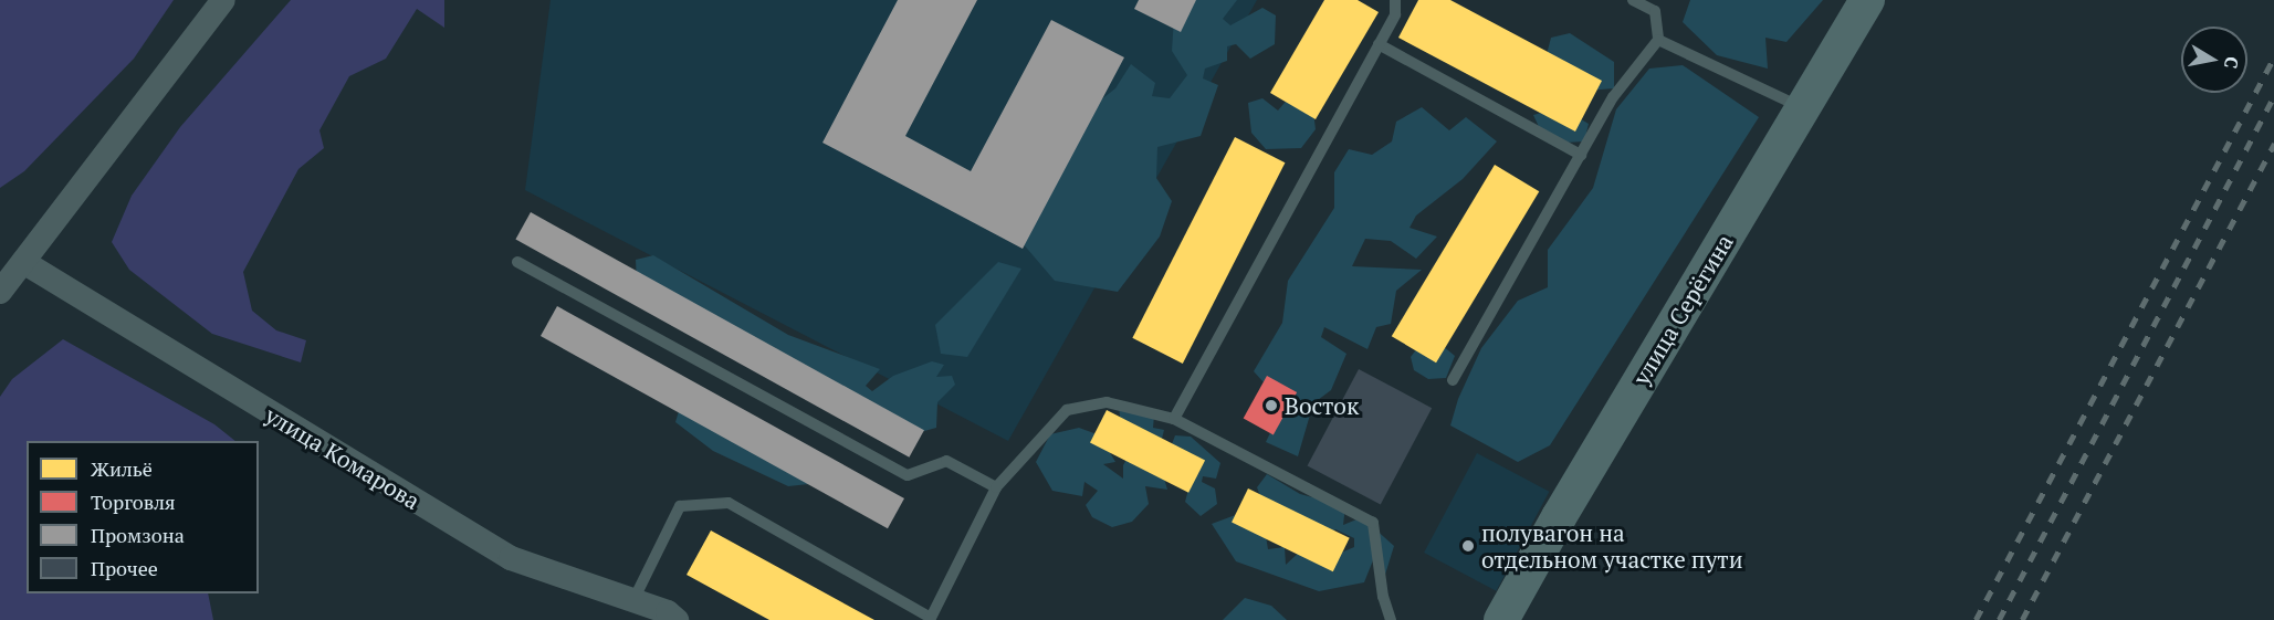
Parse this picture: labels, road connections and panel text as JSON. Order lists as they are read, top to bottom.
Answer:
{
  "streets": {
    "street": ["улица Серёгина", "улица Комарова"]
  },
  "places": ["Восток", "полувагон на отдельном участке пути"],
  "legend": [
    "Жильё",
    "Торговля",
    "Промзона",
    "Прочее"
  ],
  "north": "right"
}
